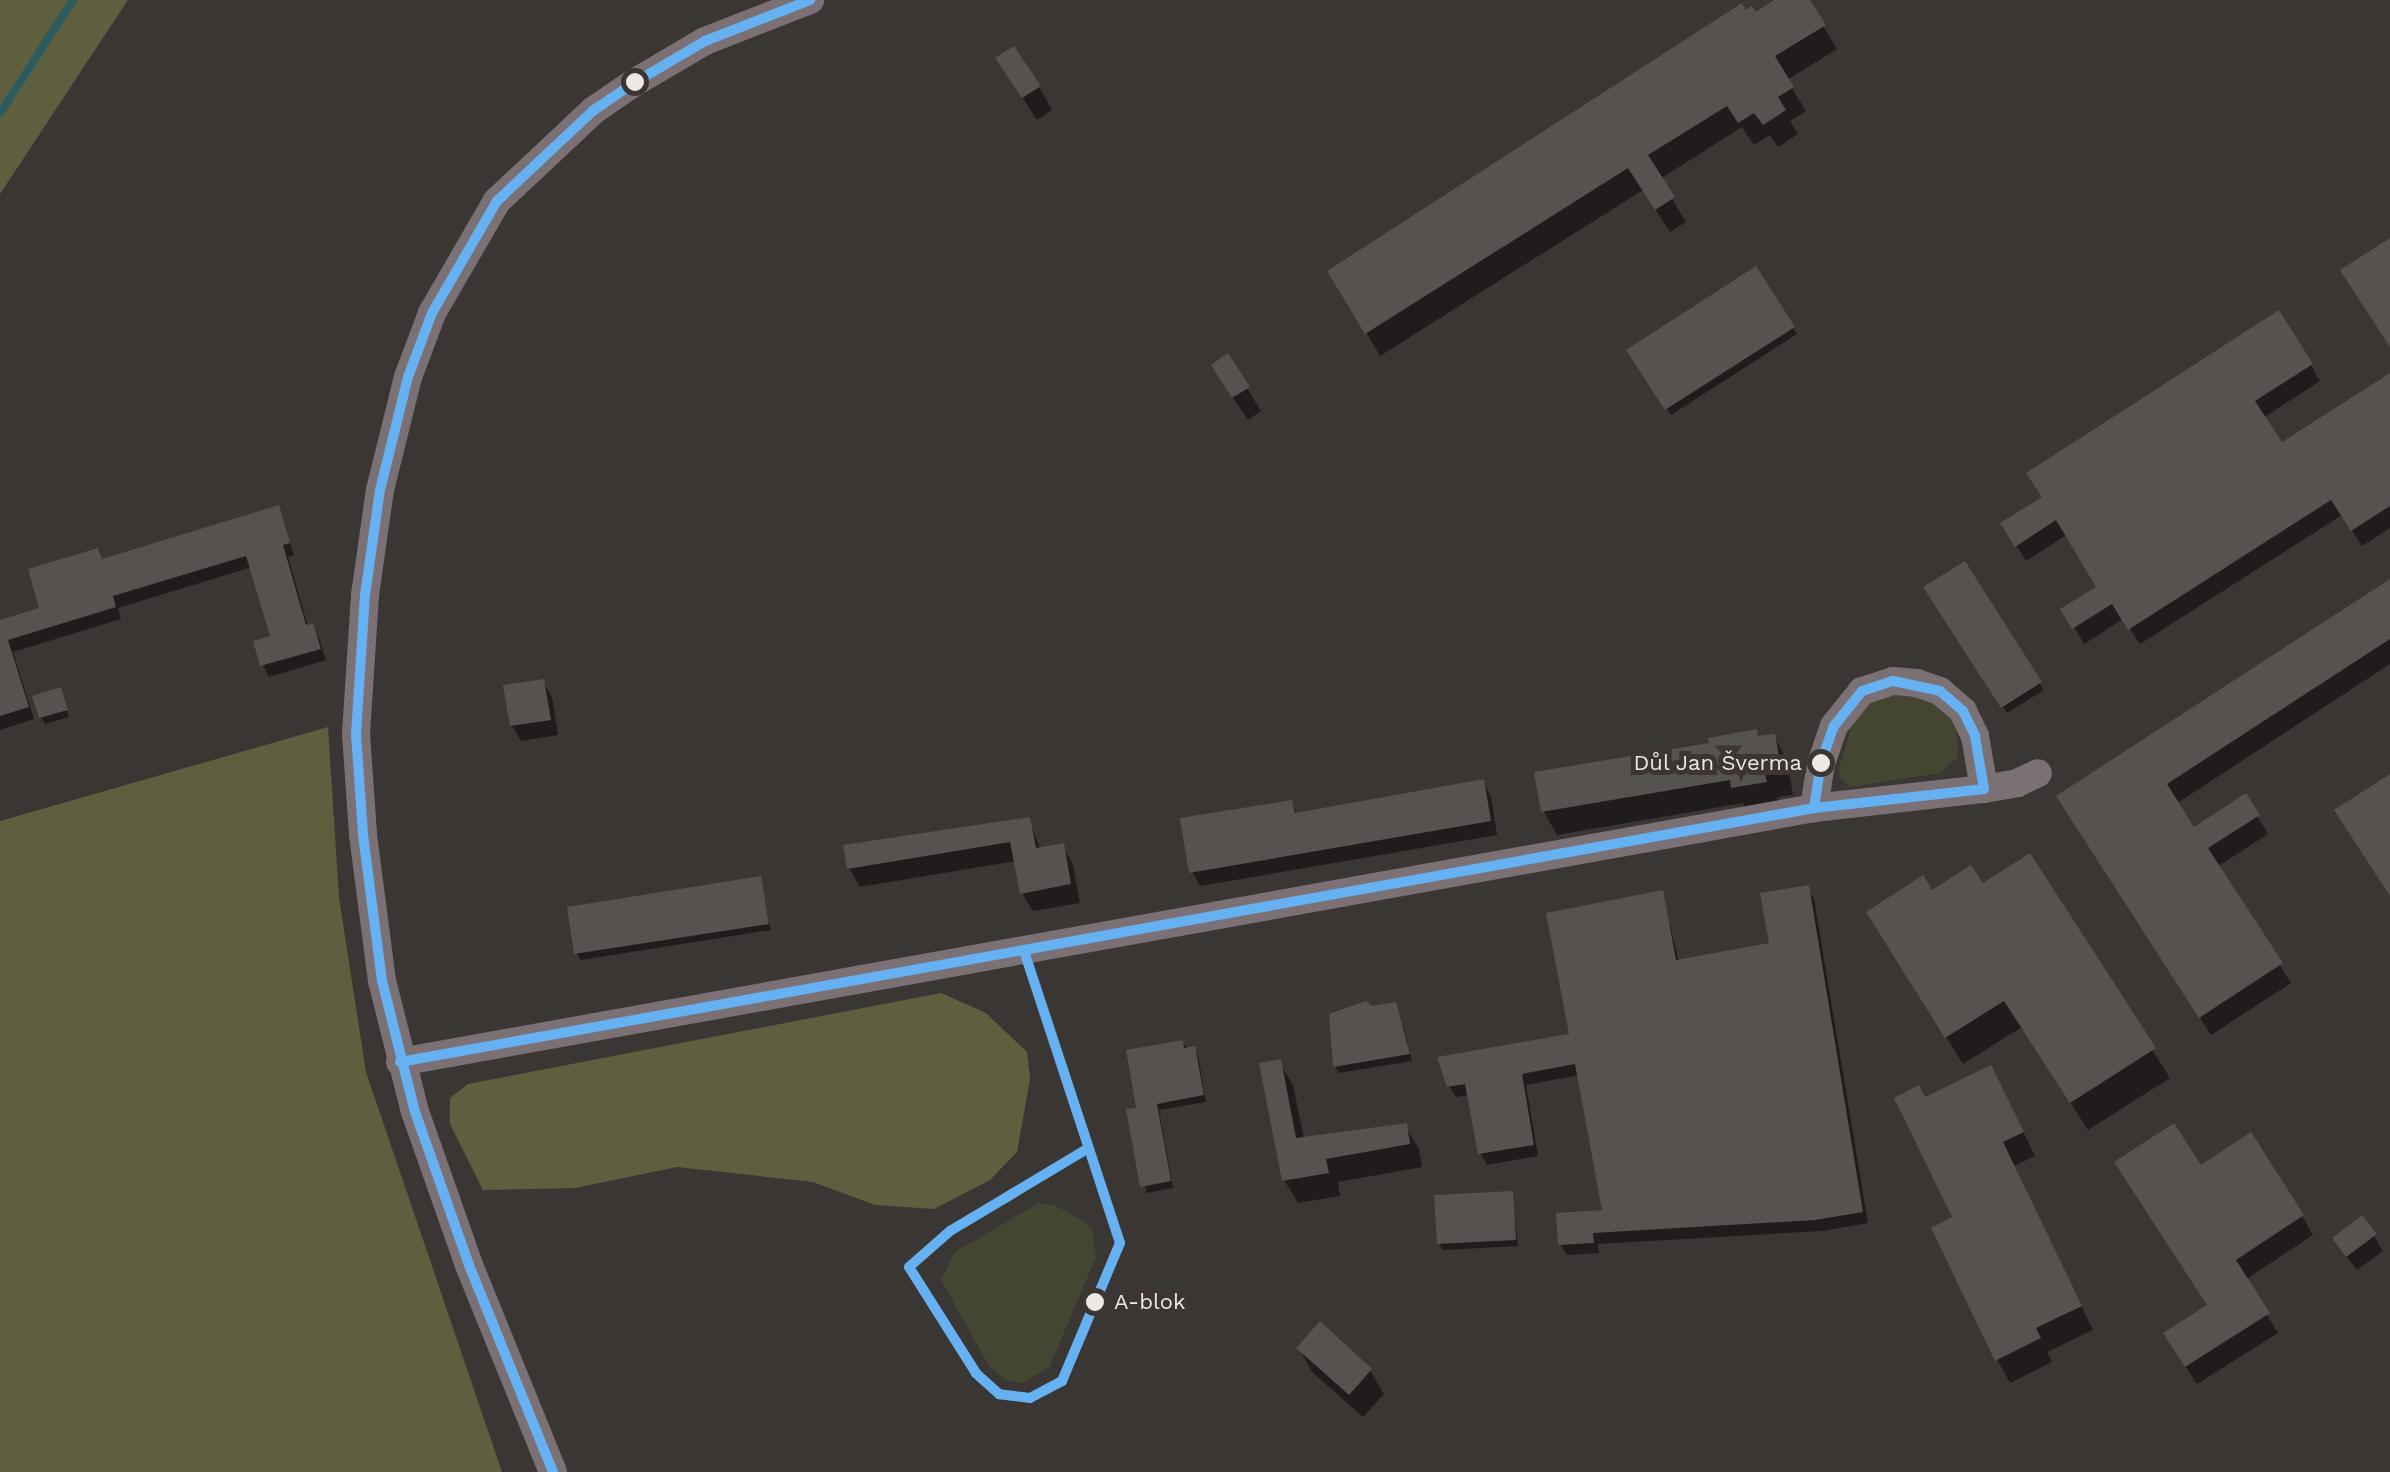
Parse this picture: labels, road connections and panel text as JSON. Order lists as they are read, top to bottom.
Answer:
{
  "places": ["Důl Jan Šverma", "A-blok"]
}
